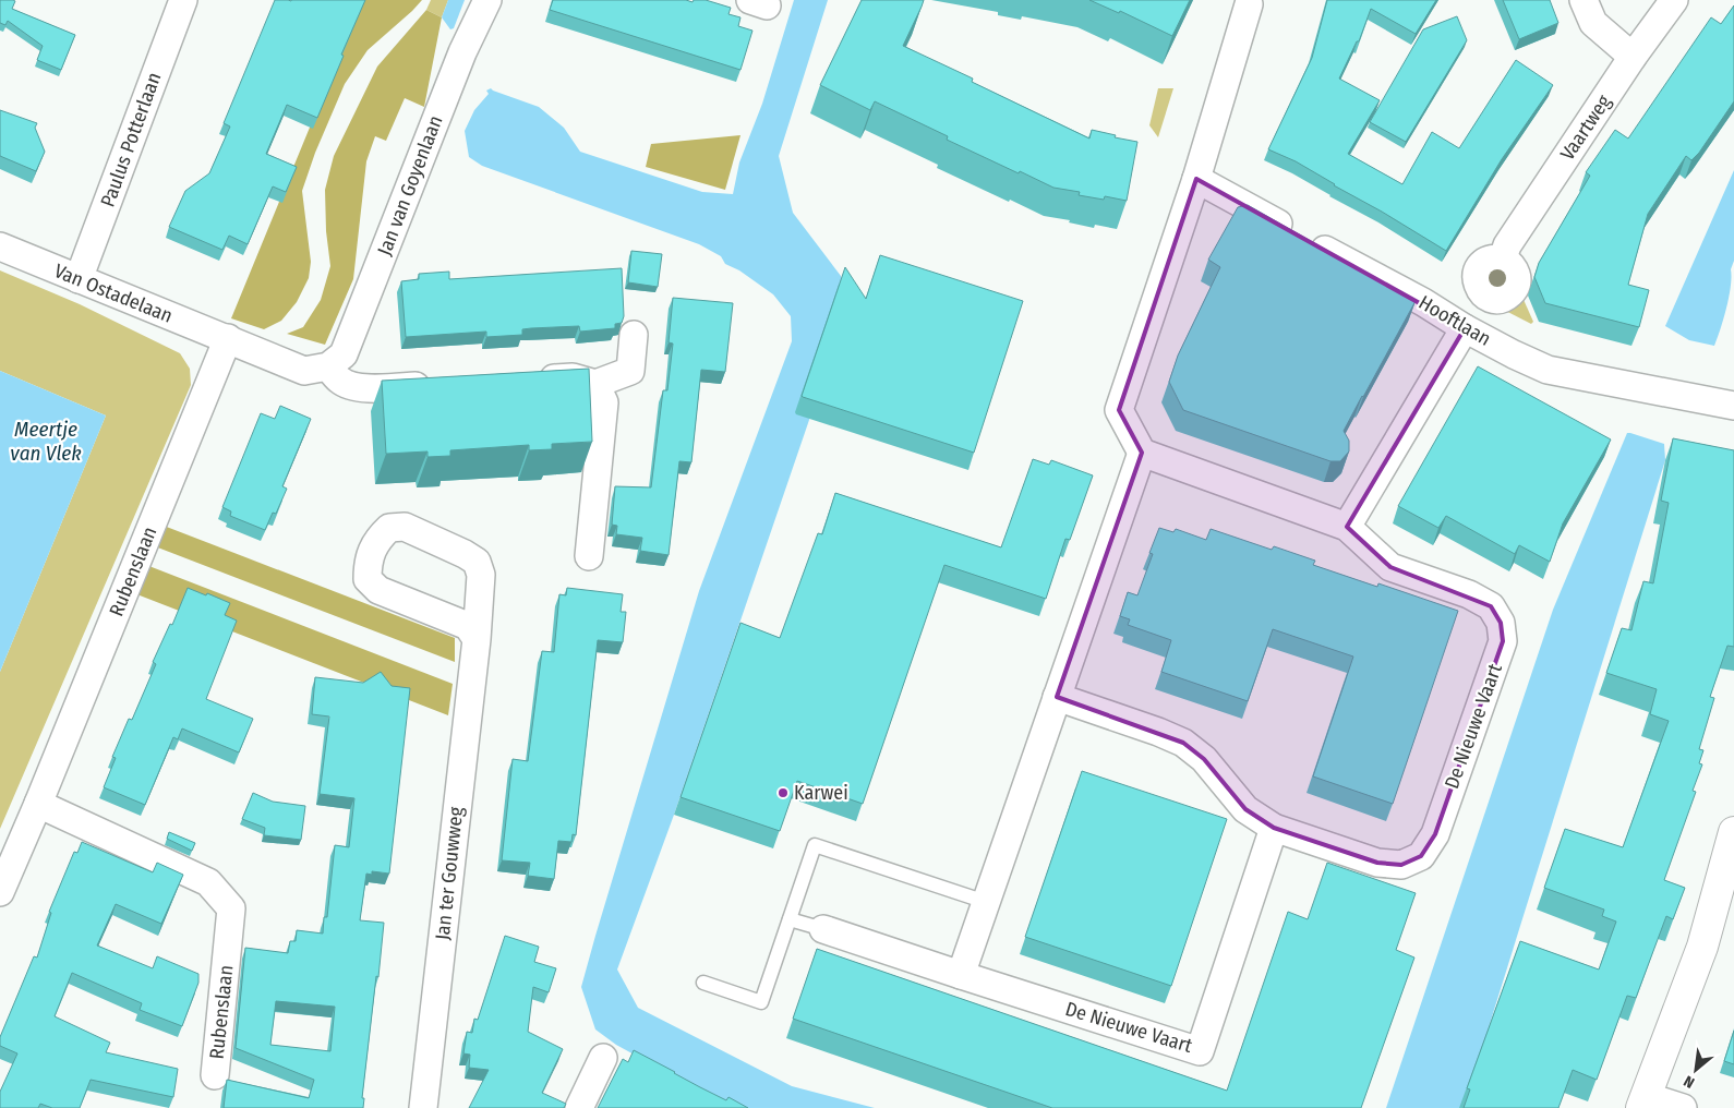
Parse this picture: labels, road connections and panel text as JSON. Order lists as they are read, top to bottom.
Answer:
{
  "streets": {
    "street": [
      "Vaartweg",
      "Paulus Potterlaan",
      "Jan van Goyenlaan",
      "Van Ostadelaan",
      "Hooftlaan",
      "Rubenslaan",
      "De Nieuwe Vaart",
      "Jan ter Gouwweg"
    ]
  },
  "crossings": [
    ["Paulus Potterlaan", "Van Ostadelaan"],
    ["Van Ostadelaan", "Rubenslaan"]
  ],
  "water": ["Meertje van Vlek"],
  "places": ["Karwei"],
  "north": "bottom left"
}
